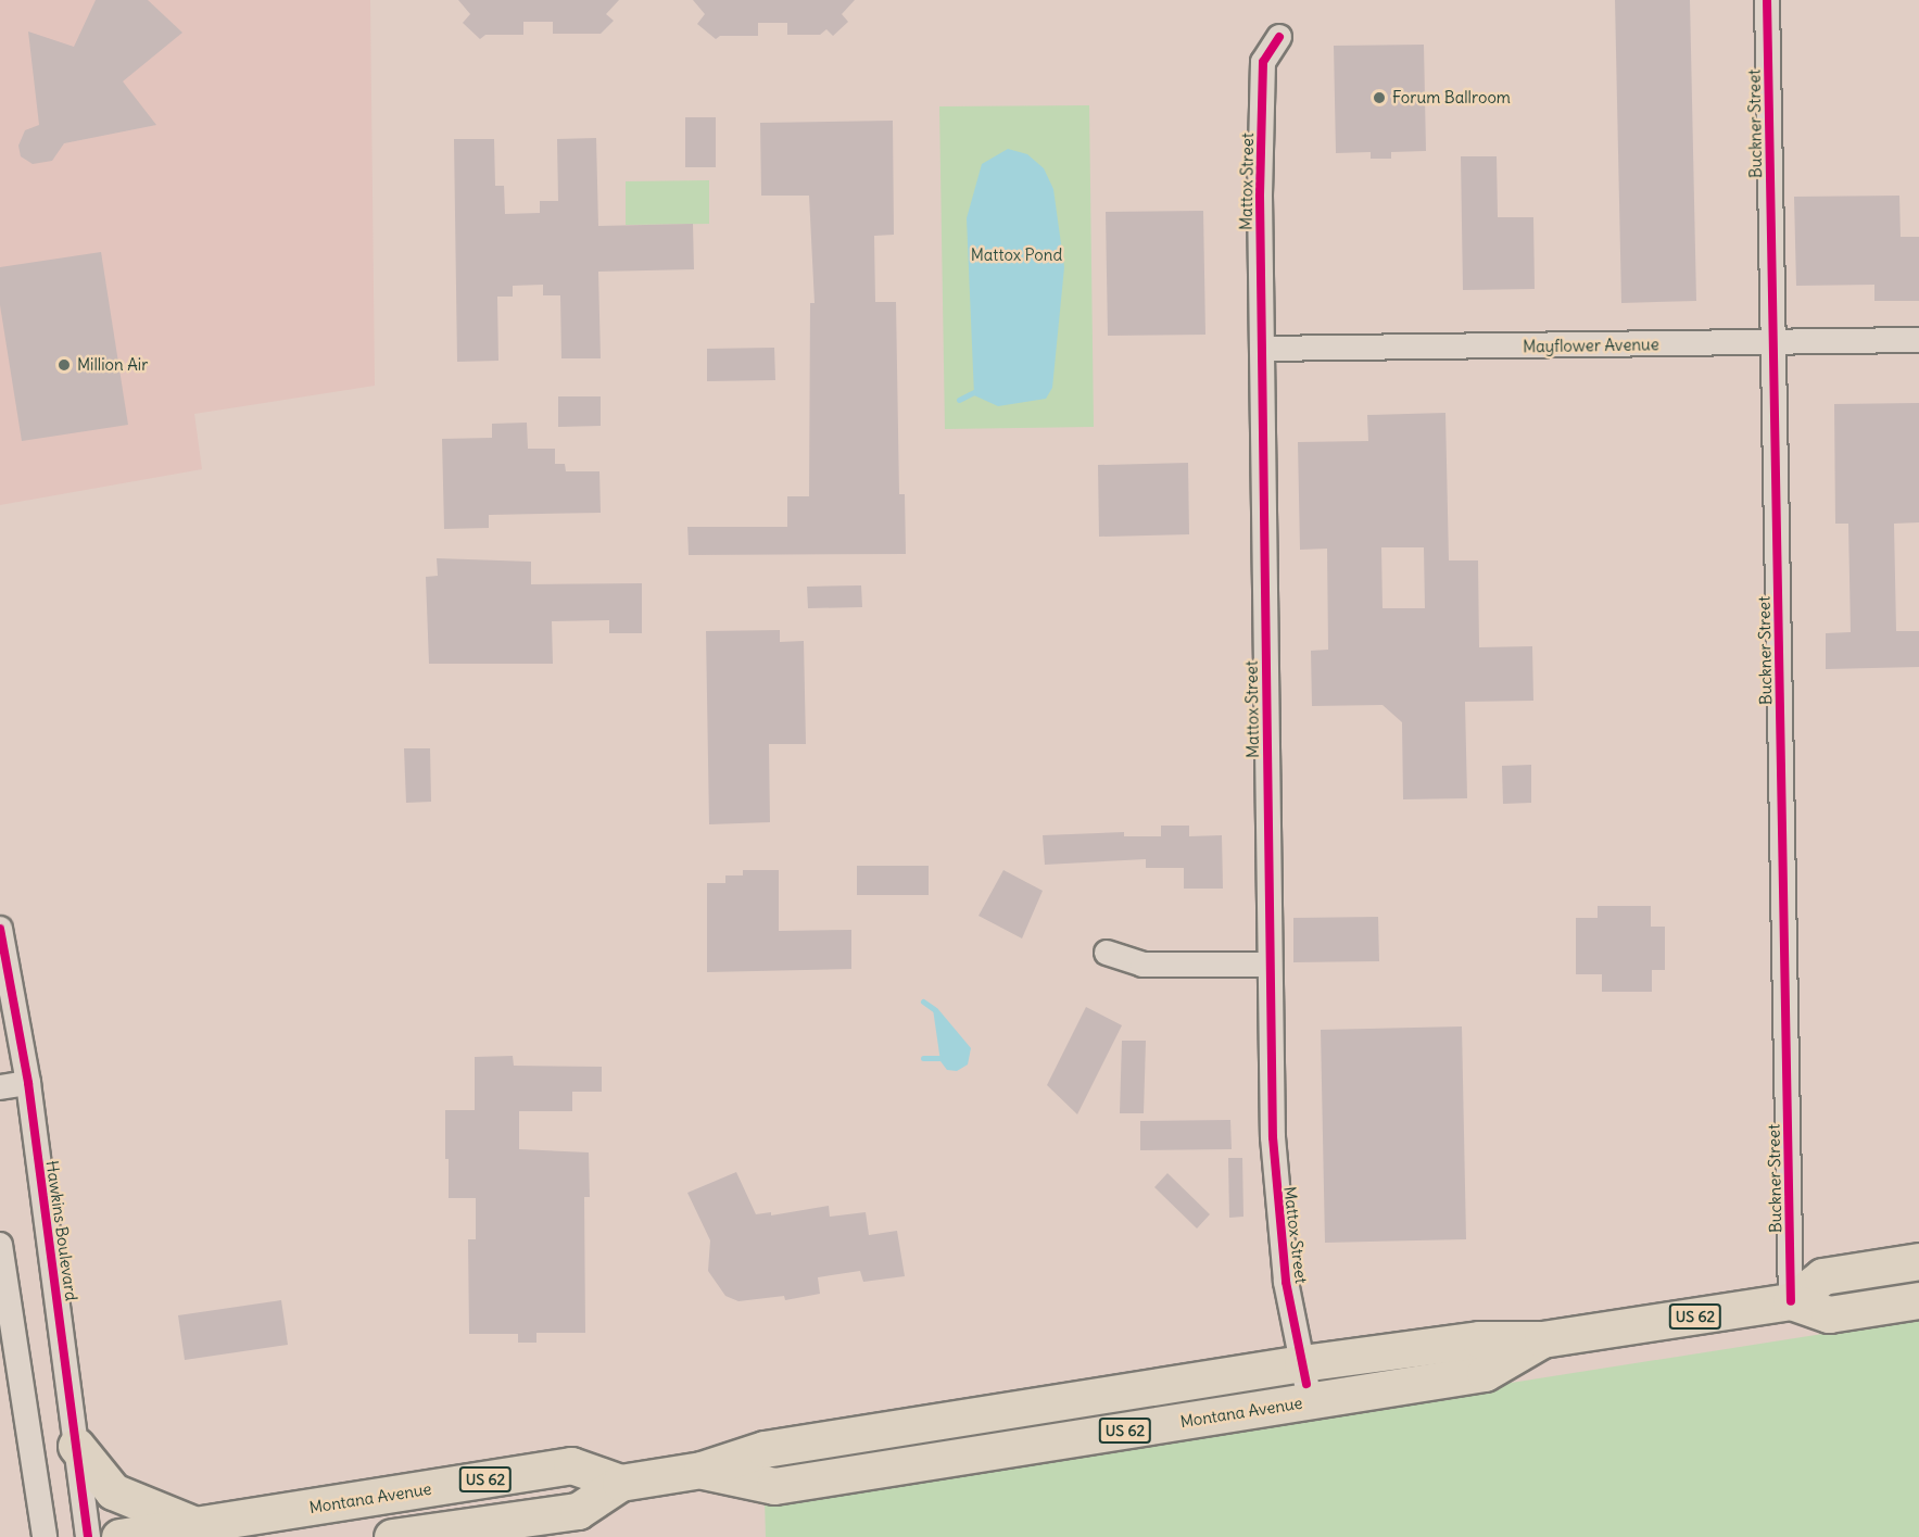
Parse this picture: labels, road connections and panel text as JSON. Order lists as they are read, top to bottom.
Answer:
{
  "streets": {
    "highway": ["US 62", "Montana Avenue"],
    "street": [
      "Buckner Street",
      "Mattox Street",
      "Mayflower Avenue",
      "Hawkins Boulevard"
    ]
  },
  "crossings": [
    ["Buckner Street", "Mayflower Avenue"],
    ["Buckner Street", "Montana Avenue"],
    ["Mattox Street", "Mayflower Avenue"],
    ["Mattox Street", "Montana Avenue"]
  ],
  "parks": ["Mattox Pond"],
  "places": ["Forum Ballroom", "Million Air"]
}
